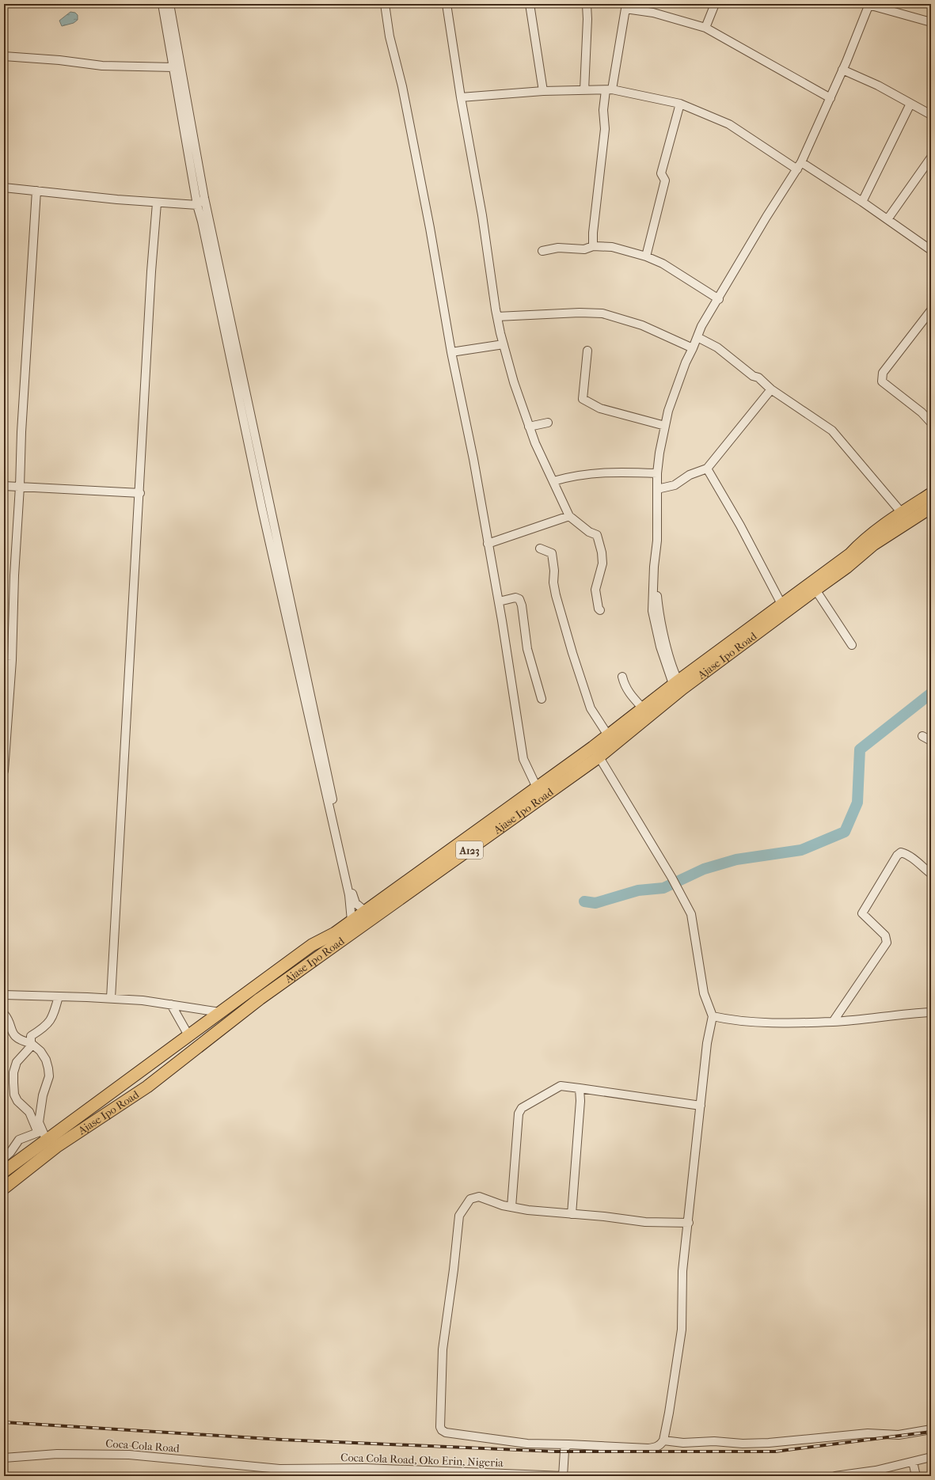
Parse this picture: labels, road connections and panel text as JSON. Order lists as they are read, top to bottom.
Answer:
{
  "streets": {
    "highway": ["Ajase Ipo Road", "A123"],
    "street": ["Coca-Cola Road", "Coca Cola Road, Oko Erin, Nigeria"]
  },
  "crossings": [
    ["Coca-Cola Road", "Coca Cola Road, Oko Erin, Nigeria"]
  ]
}
